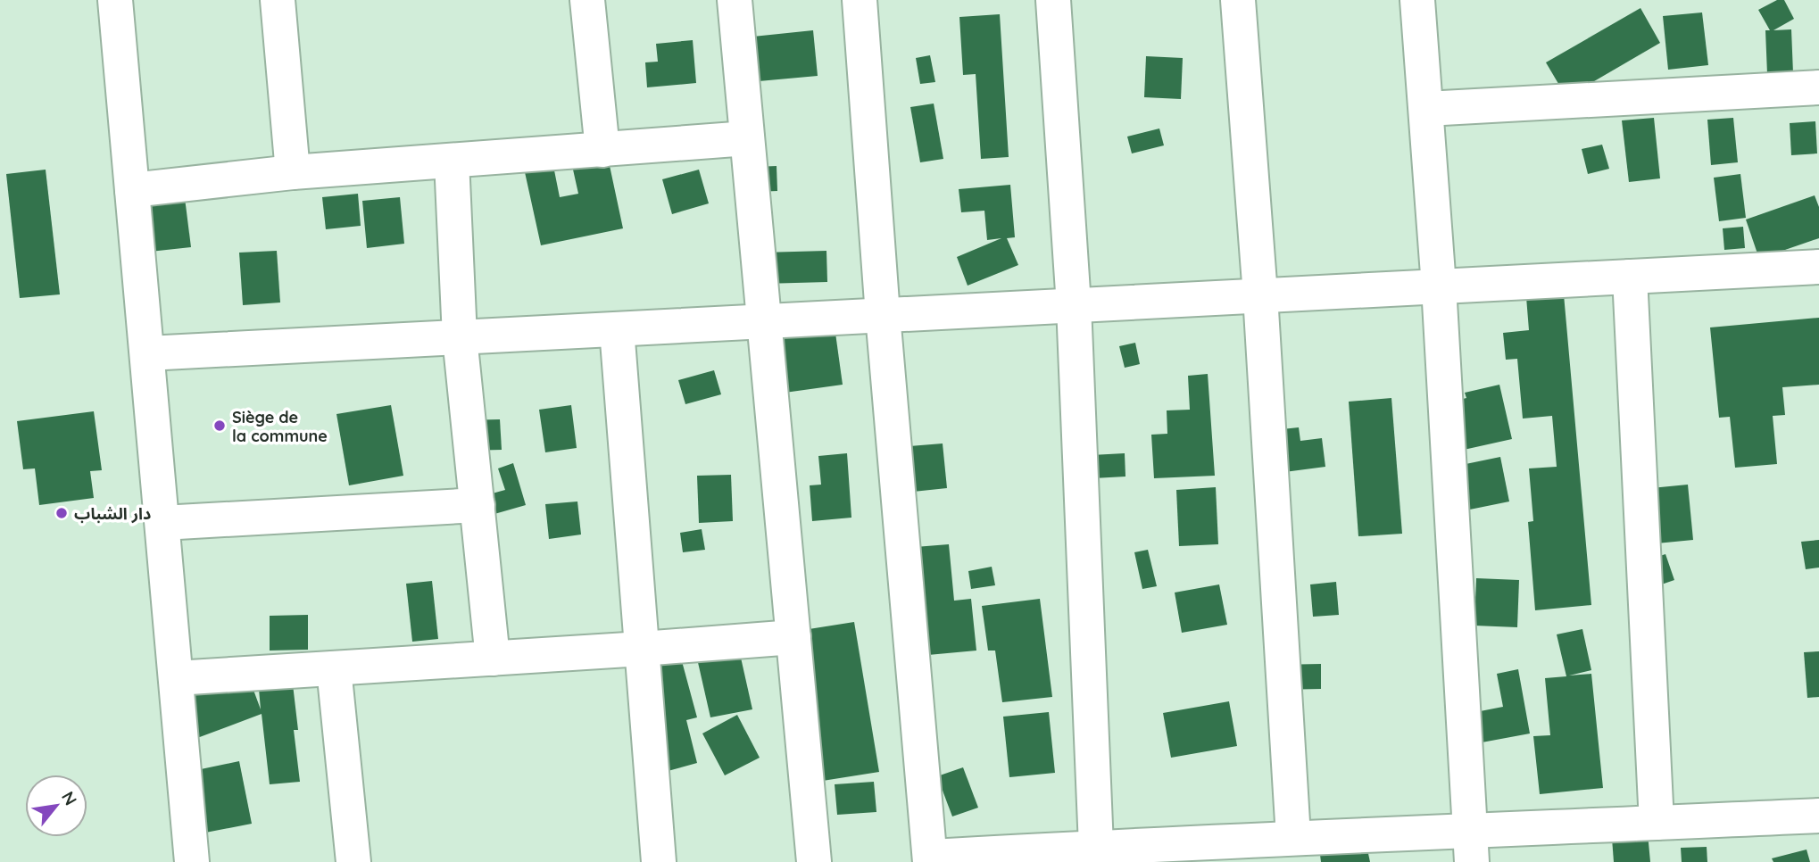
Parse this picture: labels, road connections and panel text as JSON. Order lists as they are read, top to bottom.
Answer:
{
  "places": ["Siège de la commune", "دار الشباب"],
  "north": "top right"
}
